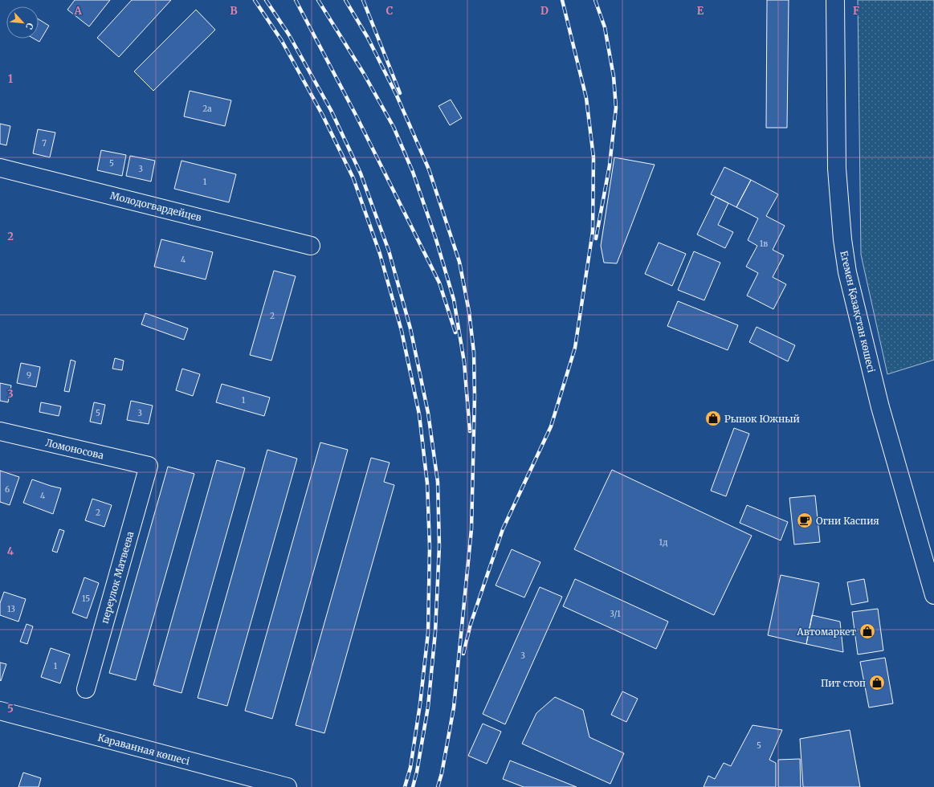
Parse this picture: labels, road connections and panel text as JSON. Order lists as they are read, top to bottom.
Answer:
{
  "streets": {
    "main road": [
      "Молодогвардейцев",
      "Егемен Қазақстан көшесі",
      "Ломоносова",
      "переулок Матвеева",
      "Караванная көшесі"
    ]
  },
  "crossings": [
    ["Ломоносова", "переулок Матвеева"]
  ],
  "places": {
    "shop": ["Рынок Южный", "Автомаркет", "Пит стоп"],
    "cafe": ["Огни Каспия"]
  },
  "house_numbers": [
    "2а",
    "7",
    "5",
    "3",
    "1",
    "1в",
    "4",
    "2",
    "9",
    "1",
    "5",
    "3",
    "6",
    "4",
    "2",
    "1д",
    "15",
    "13",
    "3/1",
    "3",
    "1",
    "5"
  ],
  "north": "bottom right",
  "grid": {
    "columns": [
      "A",
      "B",
      "C",
      "D",
      "E",
      "F"
    ],
    "rows": [
      "1",
      "2",
      "3",
      "4",
      "5"
    ]
  }
}
